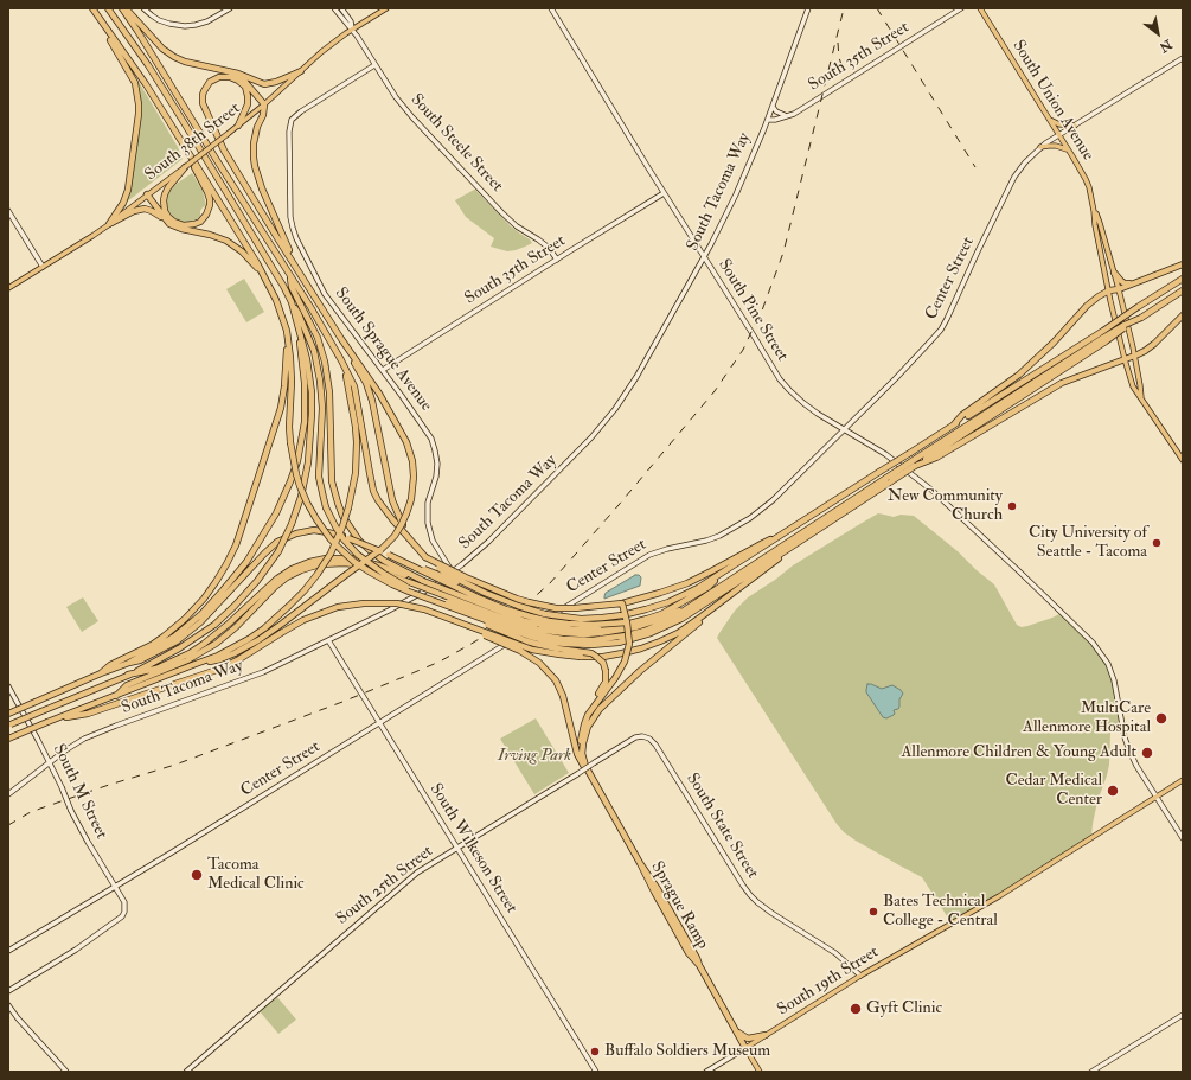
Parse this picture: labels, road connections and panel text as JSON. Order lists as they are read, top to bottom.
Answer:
{
  "streets": {
    "highway": ["Sprague Ramp"],
    "main road": [
      "South 35th Street",
      "South Union Avenue",
      "South 38th Street",
      "South Steele Street",
      "South Tacoma Way",
      "Center Street",
      "South Pine Street",
      "South Sprague Avenue",
      "South M Street",
      "South State Street",
      "South Wilkeson Street",
      "South 25th Street",
      "South 19th Street"
    ]
  },
  "crossings": [
    ["South 35th Street", "South Steele Street"],
    ["South 35th Street", "South Tacoma Way"],
    ["South 35th Street", "South Pine Street"],
    ["South 35th Street", "South Sprague Avenue"],
    ["South Union Avenue", "Center Street"],
    ["South 38th Street", "South Steele Street"],
    ["South Steele Street", "South Sprague Avenue"],
    ["South Tacoma Way", "South Pine Street"],
    ["South Tacoma Way", "South Sprague Avenue"],
    ["South Tacoma Way", "South M Street"],
    ["South Tacoma Way", "South Wilkeson Street"],
    ["Center Street", "South Pine Street"],
    ["Center Street", "South M Street"],
    ["Center Street", "South Wilkeson Street"],
    ["South Pine Street", "South 19th Street"],
    ["South State Street", "South 25th Street"],
    ["South State Street", "South 19th Street"],
    ["South Wilkeson Street", "South 25th Street"],
    ["Sprague Ramp", "South 19th Street"]
  ],
  "parks": ["Irving Park"],
  "places": [
    "New Community Church",
    "City University of Seattle - Tacoma",
    "MultiCare Allenmore Hospital",
    "Allenmore Children & Young Adult",
    "Cedar Medical Center",
    "Tacoma Medical Clinic",
    "Bates Technical College - Central",
    "Gyft Clinic",
    "Buffalo Soldiers Museum"
  ],
  "north": "bottom right"
}
